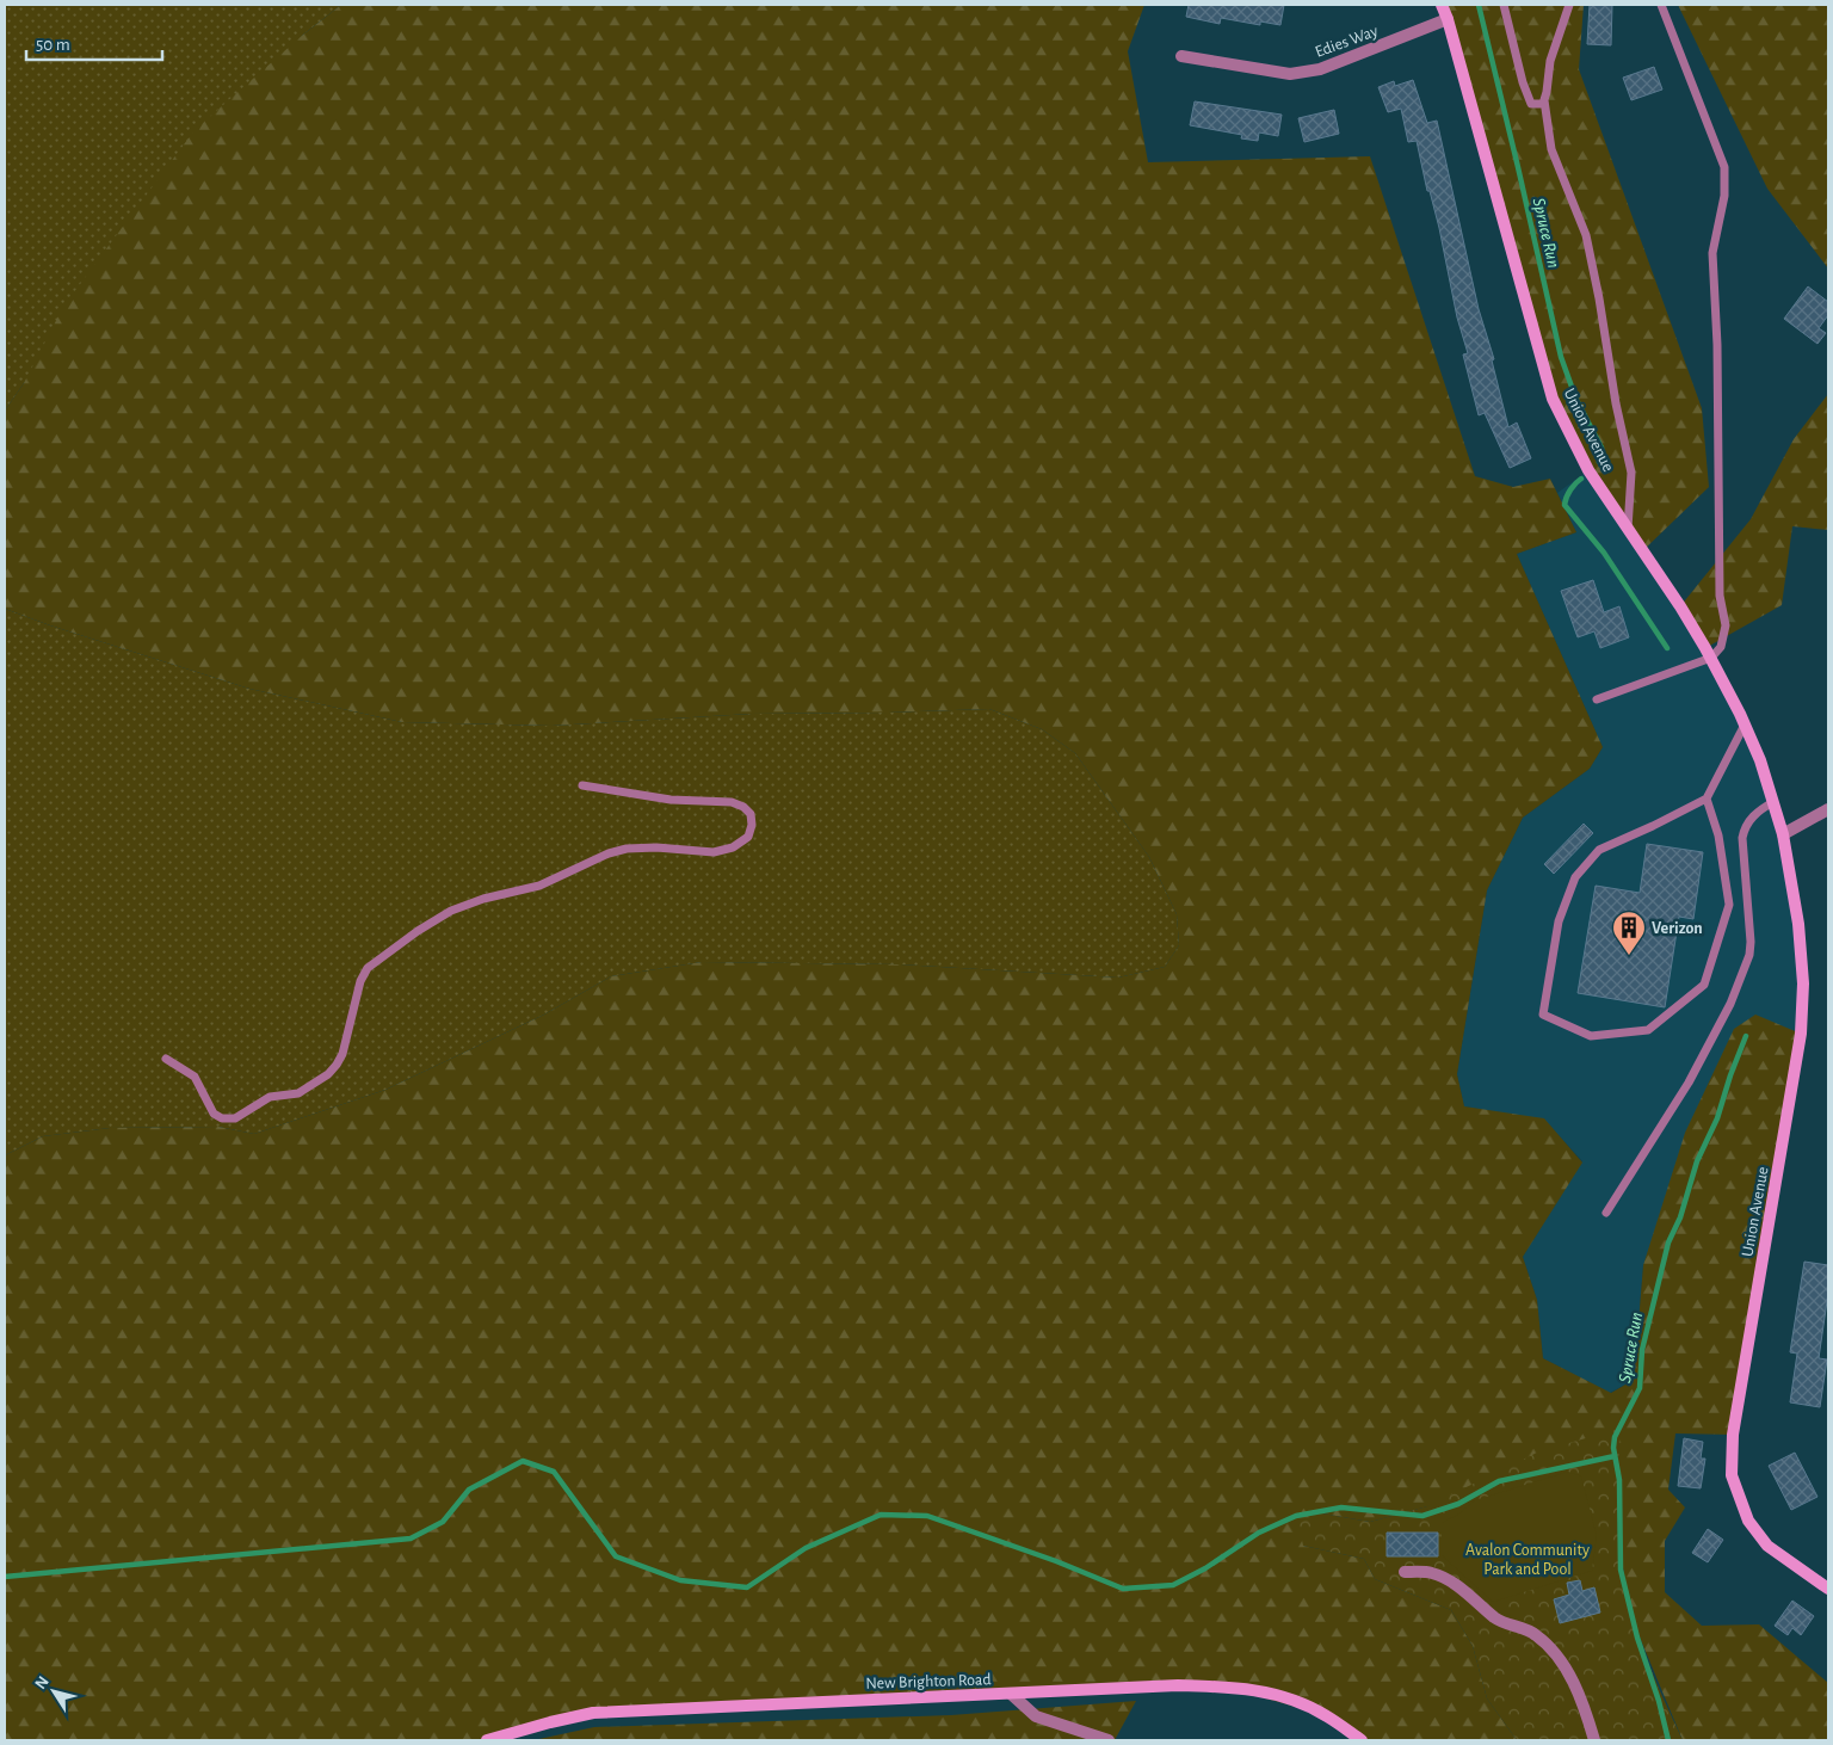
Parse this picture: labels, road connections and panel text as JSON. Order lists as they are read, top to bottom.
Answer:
{
  "streets": {
    "street": ["Edies Way", "Union Avenue", "New Brighton Road"]
  },
  "crossings": [
    ["Edies Way", "Union Avenue"]
  ],
  "water": ["Spruce Run"],
  "parks": ["Avalon Community Park and Pool"],
  "places": {
    "building": ["Verizon"]
  },
  "scale_bar": "50 m",
  "north": "top left"
}
